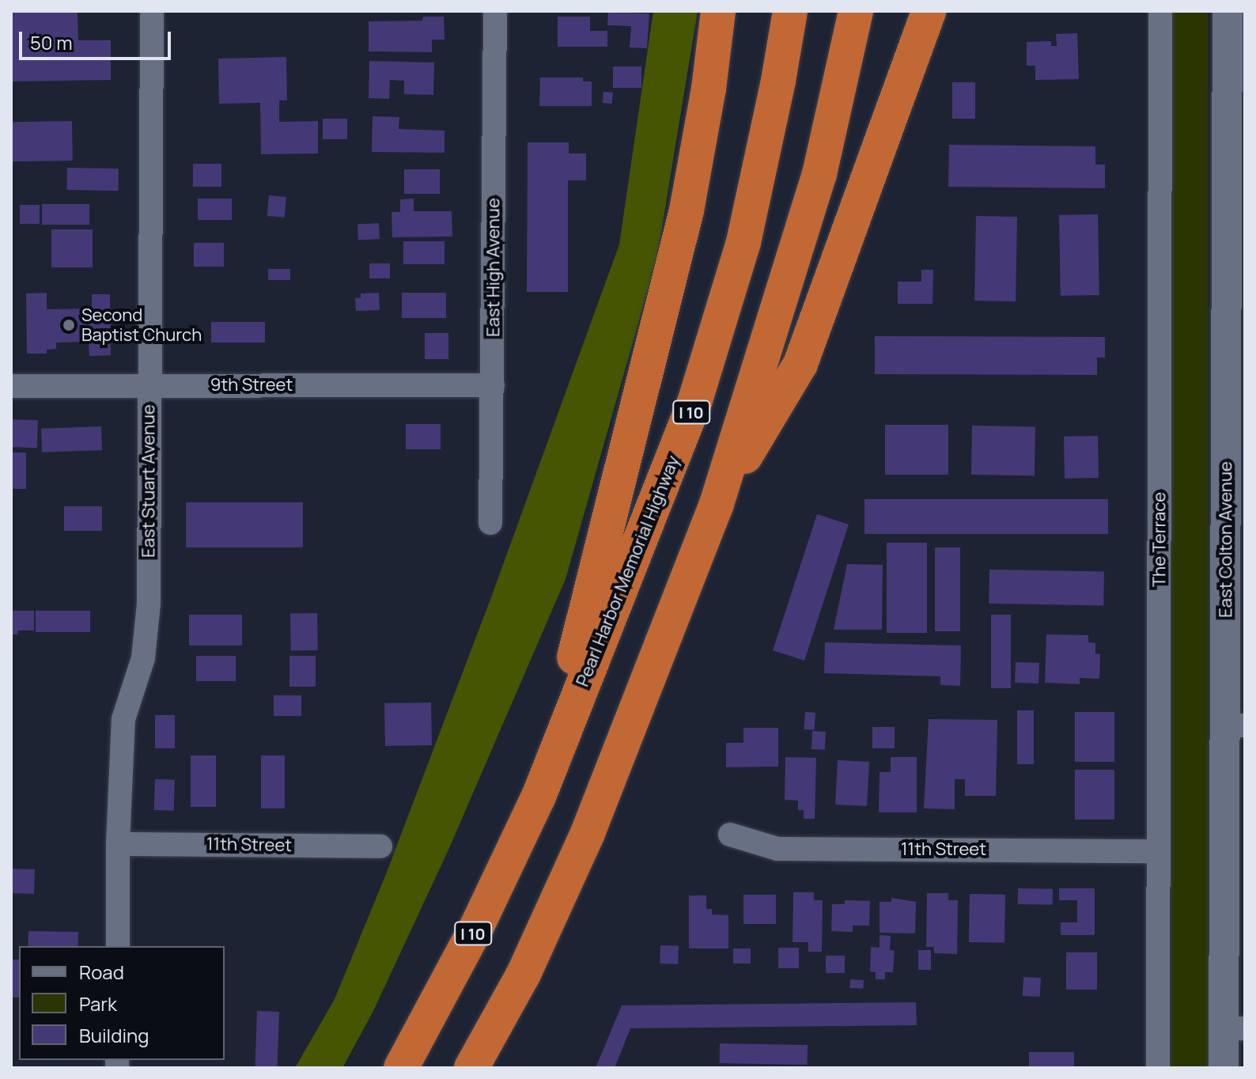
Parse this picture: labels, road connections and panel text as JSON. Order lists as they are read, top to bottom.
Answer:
{
  "streets": {
    "highway": ["I 10", "Pearl Harbor Memorial Highway"],
    "street": [
      "East High Avenue",
      "9th Street",
      "East Stuart Avenue",
      "The Terrace",
      "East Colton Avenue",
      "11th Street"
    ]
  },
  "crossings": [
    ["East High Avenue", "9th Street"],
    ["9th Street", "East Stuart Avenue"],
    ["East Stuart Avenue", "11th Street"],
    ["The Terrace", "11th Street"]
  ],
  "places": ["Second Baptist Church"],
  "legend": ["Road", "Park", "Building"],
  "scale_bar": "50 m"
}
